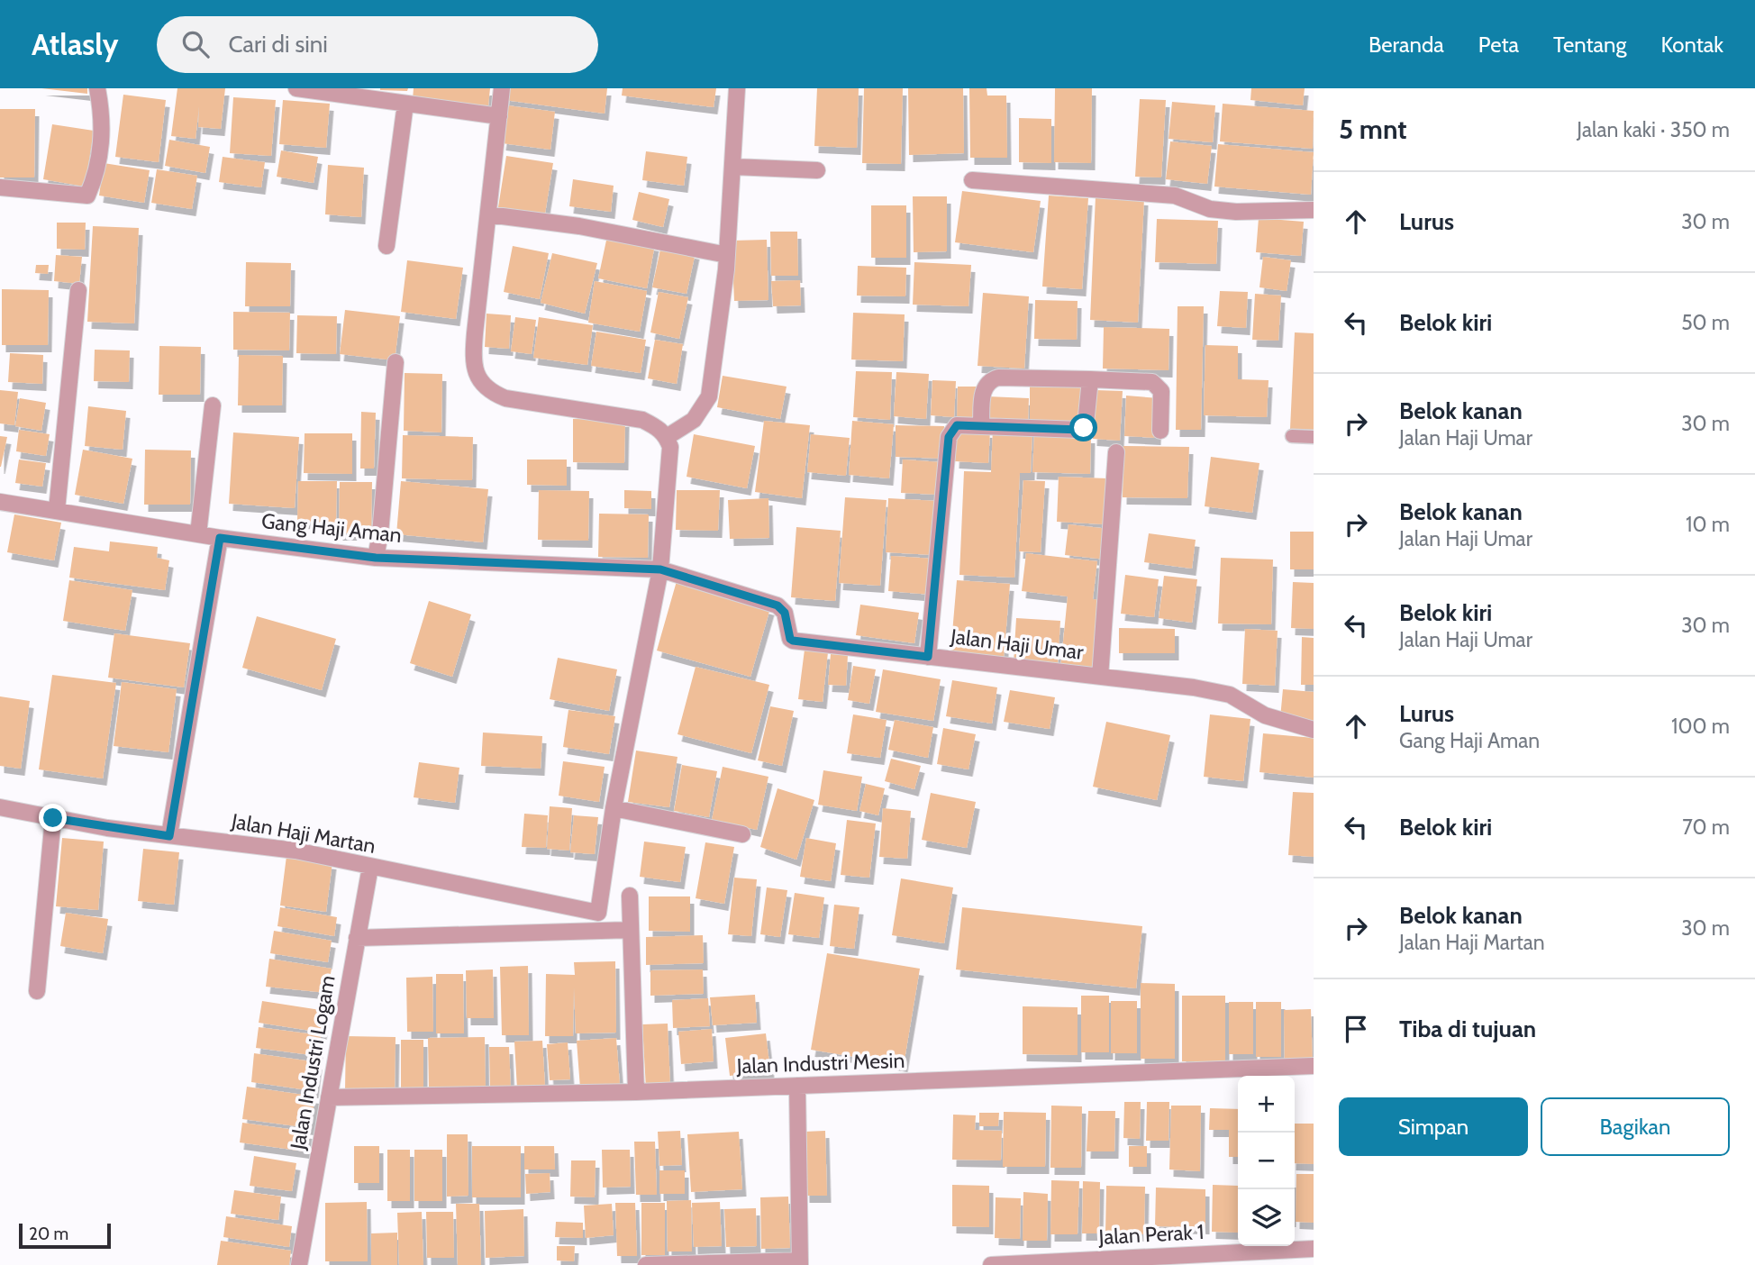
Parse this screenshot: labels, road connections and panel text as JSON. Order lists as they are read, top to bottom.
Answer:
{
  "streets": {
    "street": [
      "Gang Haji Aman",
      "Jalan Haji Umar",
      "Jalan Haji Martan",
      "Jalan Industri Logam",
      "Jalan Industri Mesin",
      "Jalan Perak 1"
    ]
  },
  "crossings": [
    ["Gang Haji Aman", "Jalan Haji Umar"],
    ["Jalan Haji Martan", "Jalan Industri Logam"],
    ["Jalan Industri Logam", "Jalan Industri Mesin"]
  ],
  "scale_bar": "20 m",
  "page": {
    "header": "Atlasly",
    "search": "Cari di sini",
    "nav": [
      "Beranda",
      "Peta",
      "Tentang",
      "Kontak"
    ],
    "heading": ["5 mnt", "Jalan kaki · 350 m"],
    "list": [
      ["Lurus", "30 m"],
      ["Belok kiri", "50 m"],
      ["Belok kanan", "Jalan Haji Umar", "30 m"],
      ["Belok kanan", "Jalan Haji Umar", "10 m"],
      ["Belok kiri", "Jalan Haji Umar", "30 m"],
      ["Lurus", "Gang Haji Aman", "100 m"],
      ["Belok kiri", "70 m"],
      ["Belok kanan", "Jalan Haji Martan", "30 m"],
      "Tiba di tujuan"
    ],
    "map_buttons": ["+", "−"],
    "buttons": ["Simpan", "Bagikan"],
    "scale": "20 m"
  }
}
